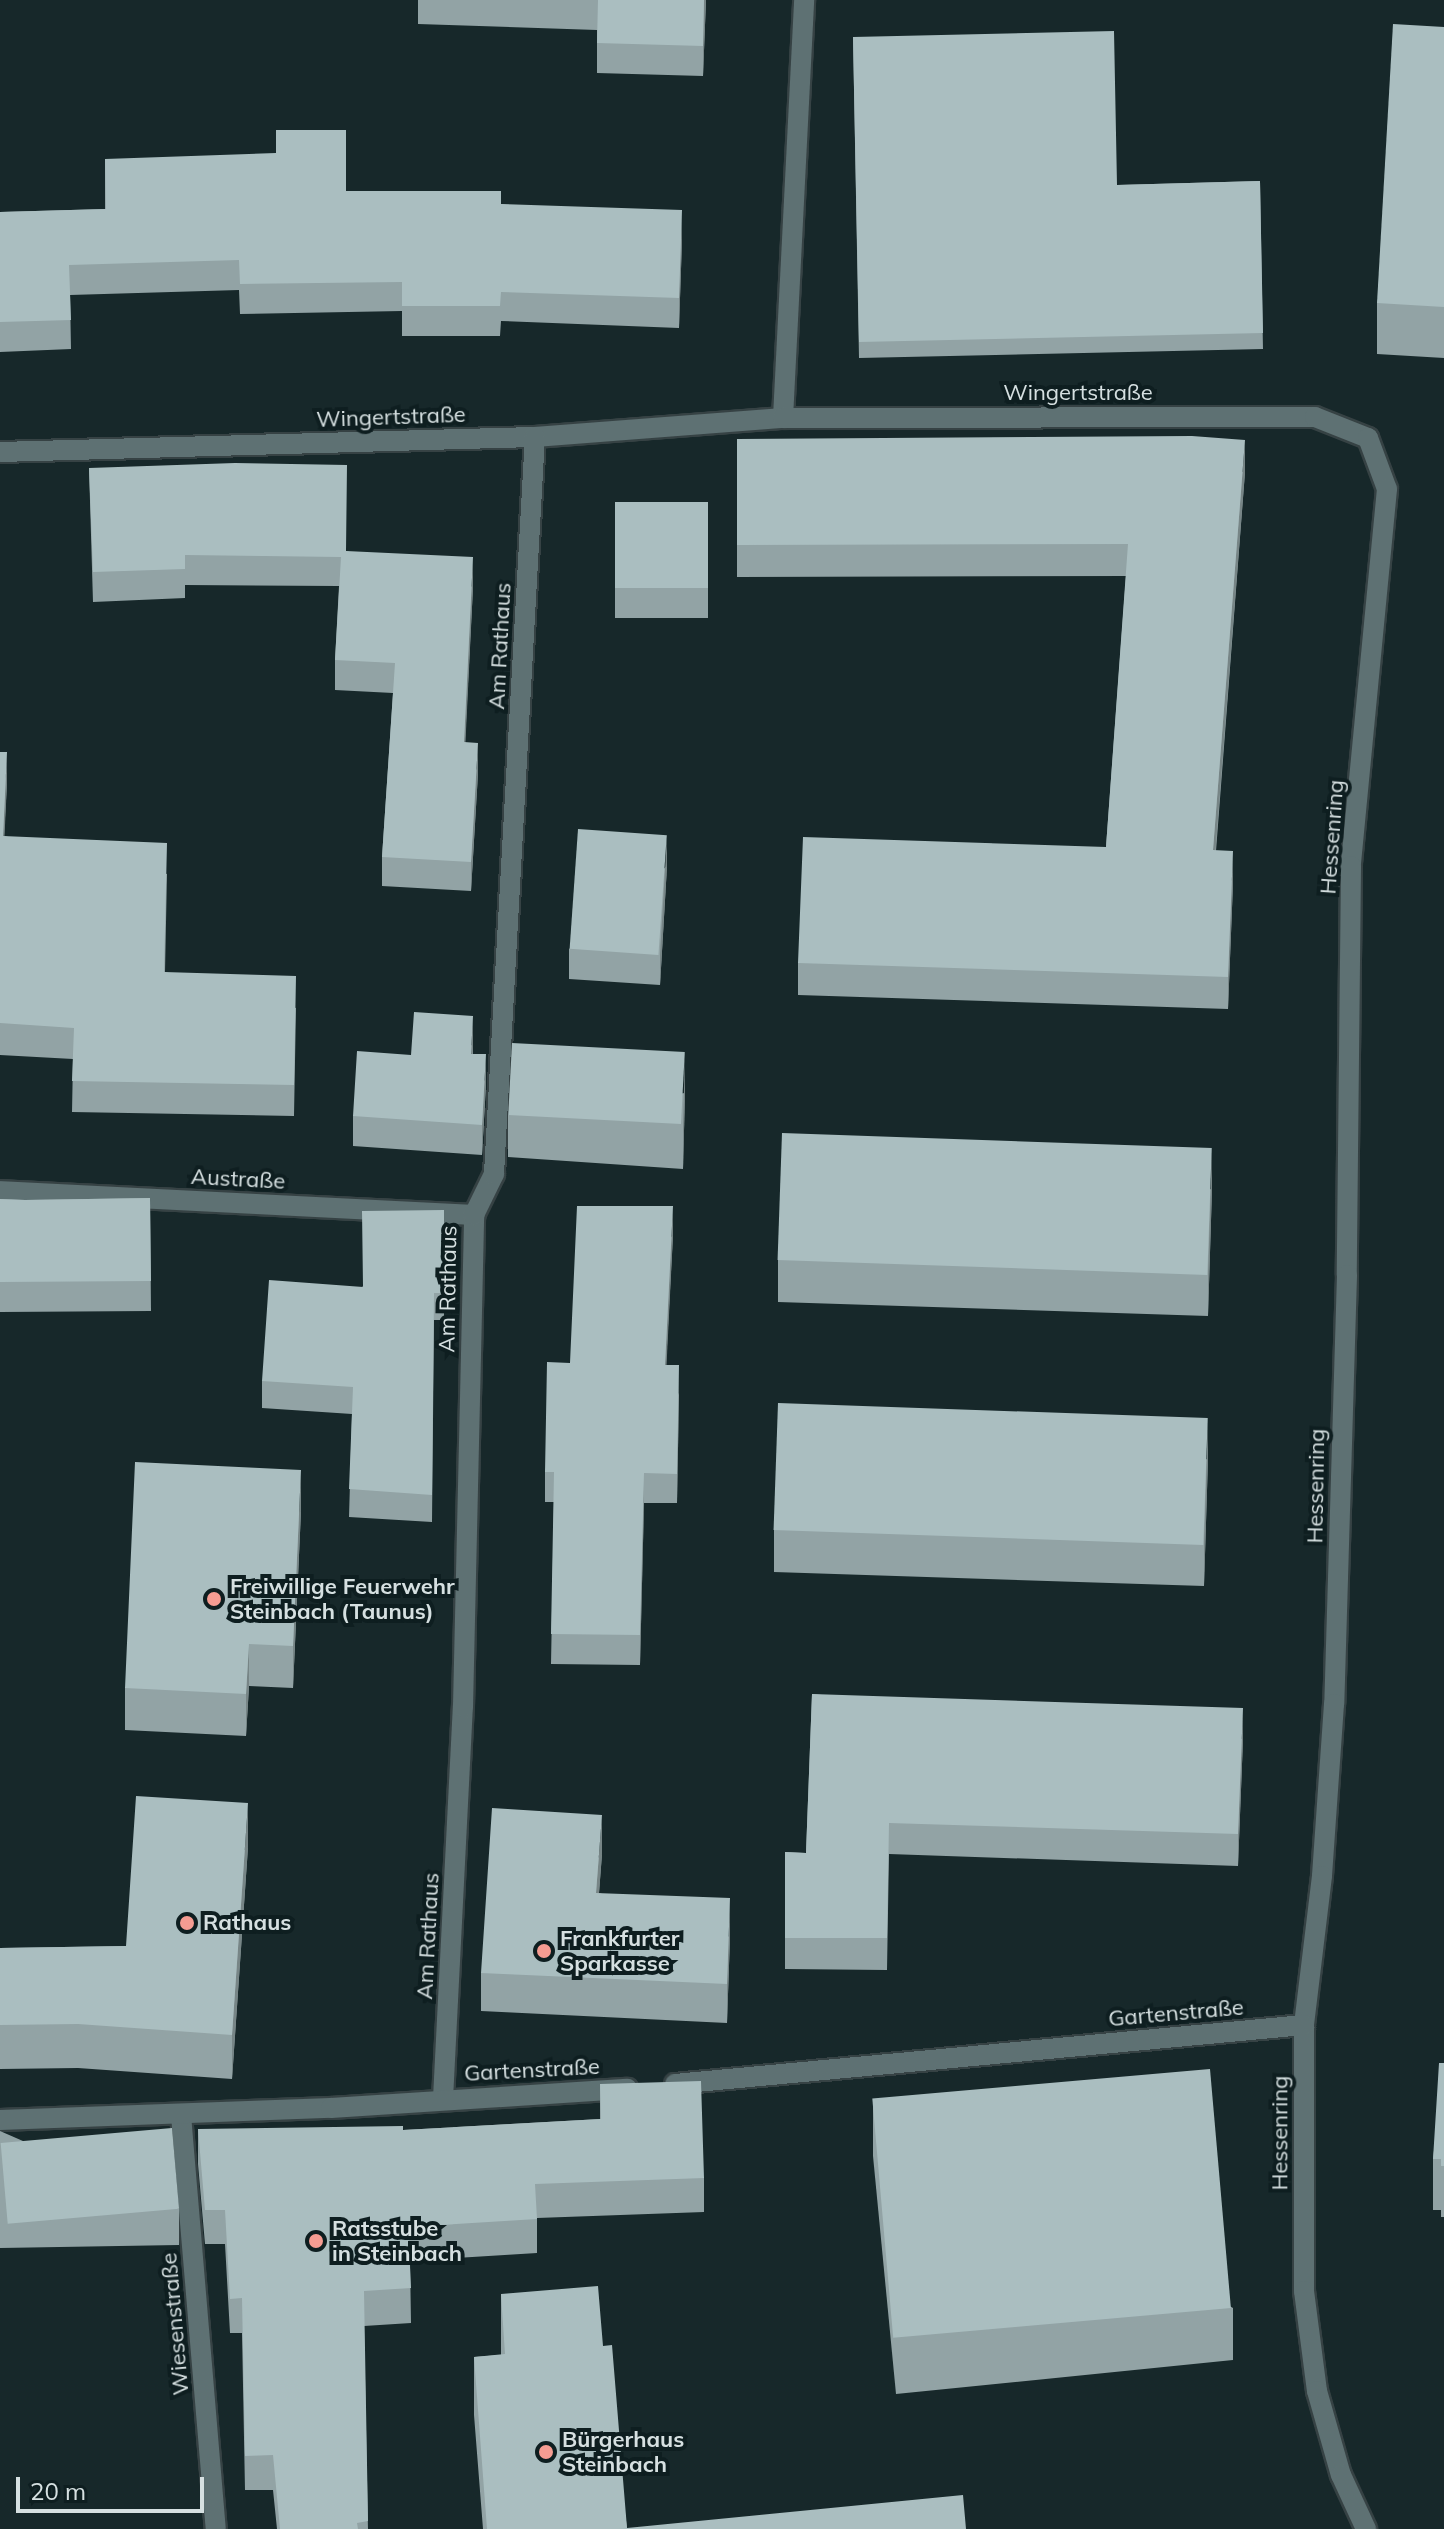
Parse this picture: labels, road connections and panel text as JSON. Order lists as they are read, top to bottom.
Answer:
{
  "streets": {
    "street": [
      "Wingertstraße",
      "Am Rathaus",
      "Hessenring",
      "Austraße",
      "Gartenstraße",
      "Wiesenstraße"
    ]
  },
  "crossings": [
    ["Wingertstraße", "Am Rathaus"],
    ["Wingertstraße", "Hessenring"],
    ["Am Rathaus", "Austraße"],
    ["Am Rathaus", "Gartenstraße"],
    ["Hessenring", "Gartenstraße"],
    ["Gartenstraße", "Wiesenstraße"]
  ],
  "places": [
    "Freiwillige Feuerwehr Steinbach (Taunus)",
    "Rathaus",
    "Frankfurter Sparkasse",
    "Ratsstube in Steinbach",
    "Bürgerhaus Steinbach"
  ],
  "scale_bar": "20 m"
}
